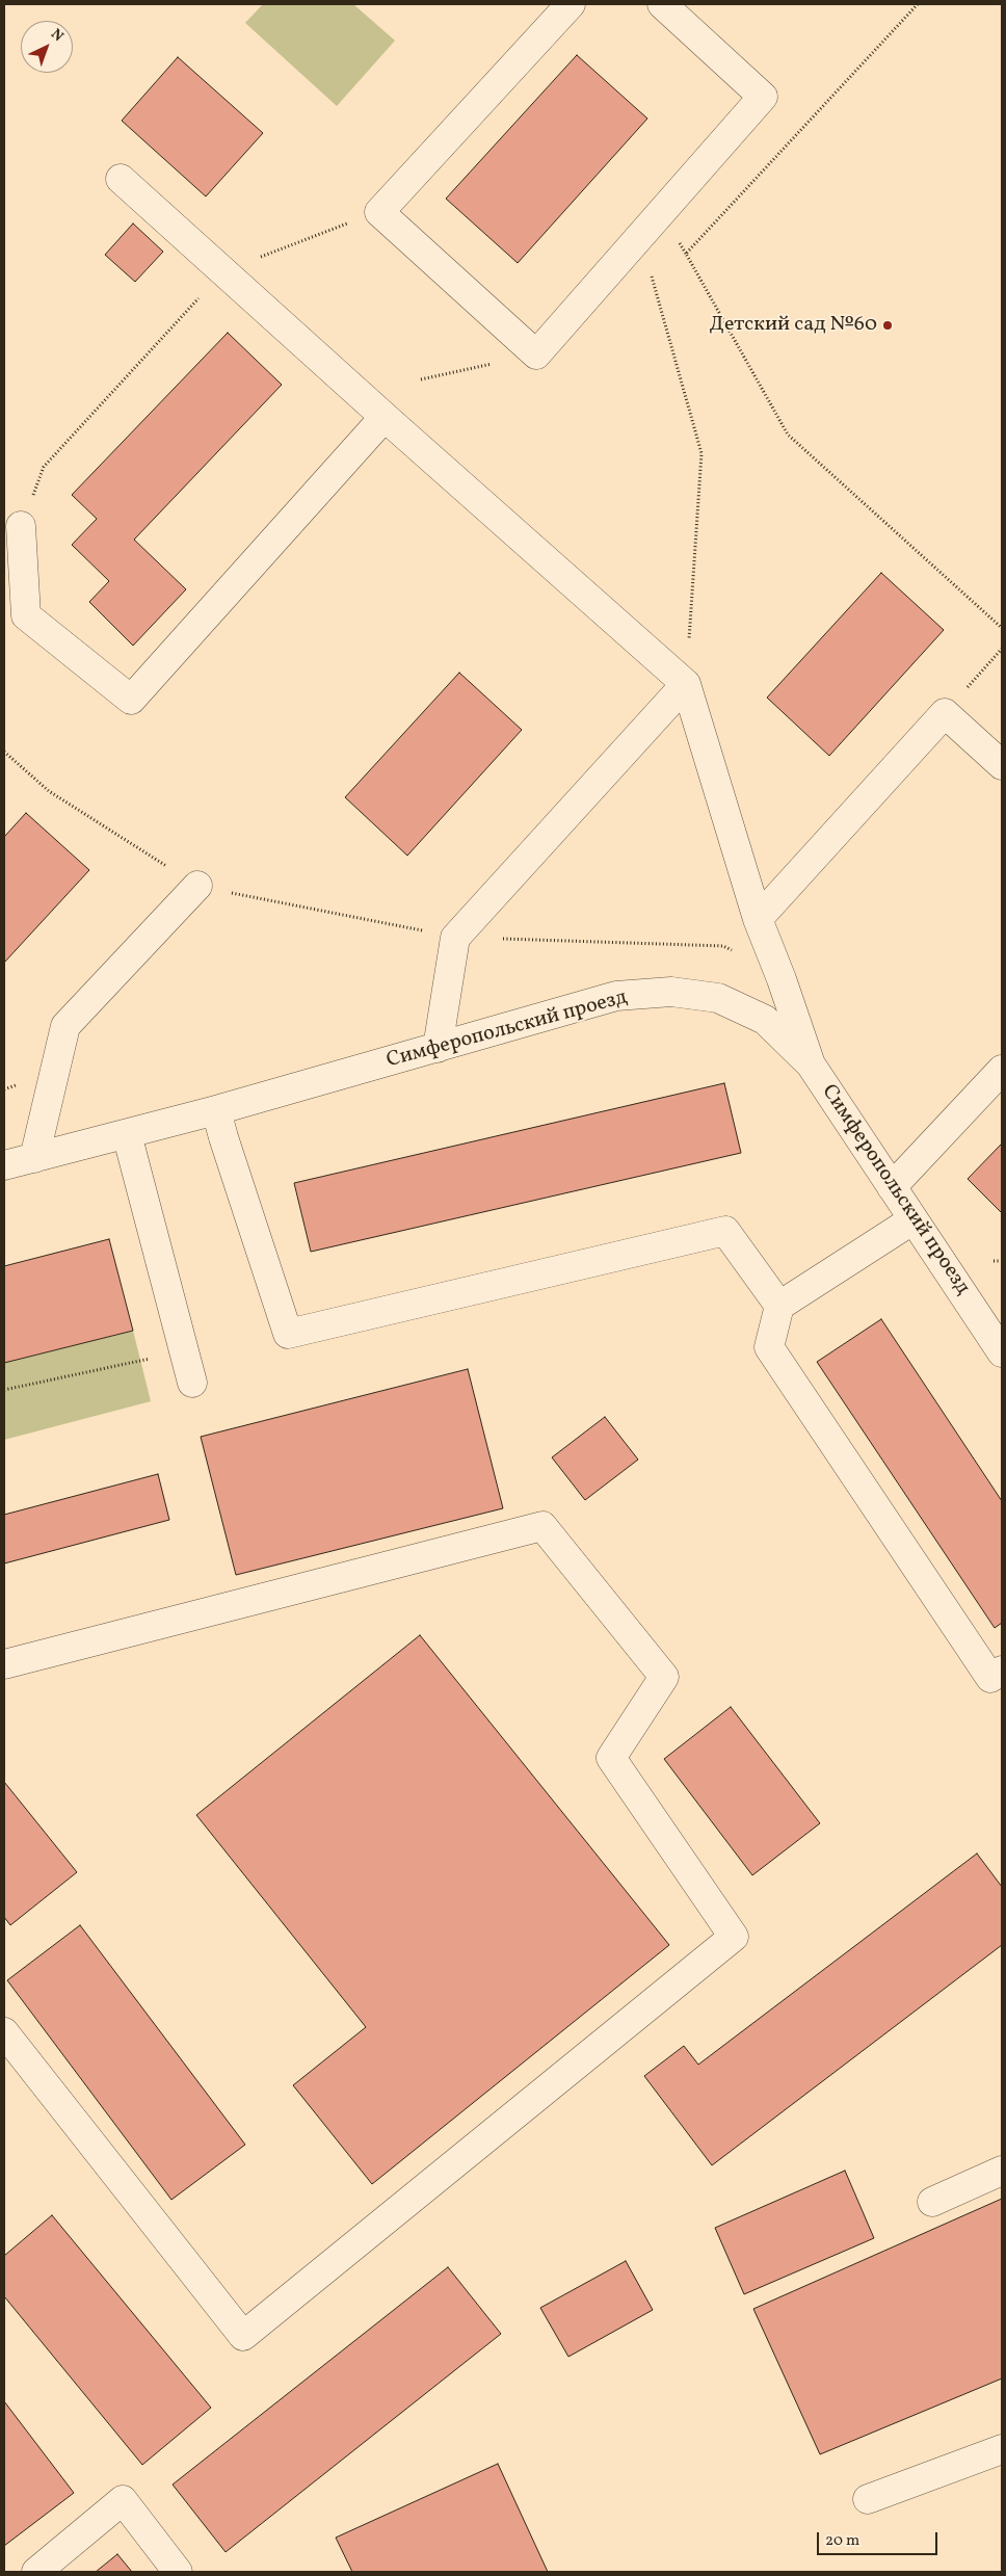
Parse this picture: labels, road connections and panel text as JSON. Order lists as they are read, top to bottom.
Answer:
{
  "streets": {
    "street": ["Симферопольский проезд"]
  },
  "places": ["Детский сад №60"],
  "scale_bar": "20 m",
  "north": "top right"
}
